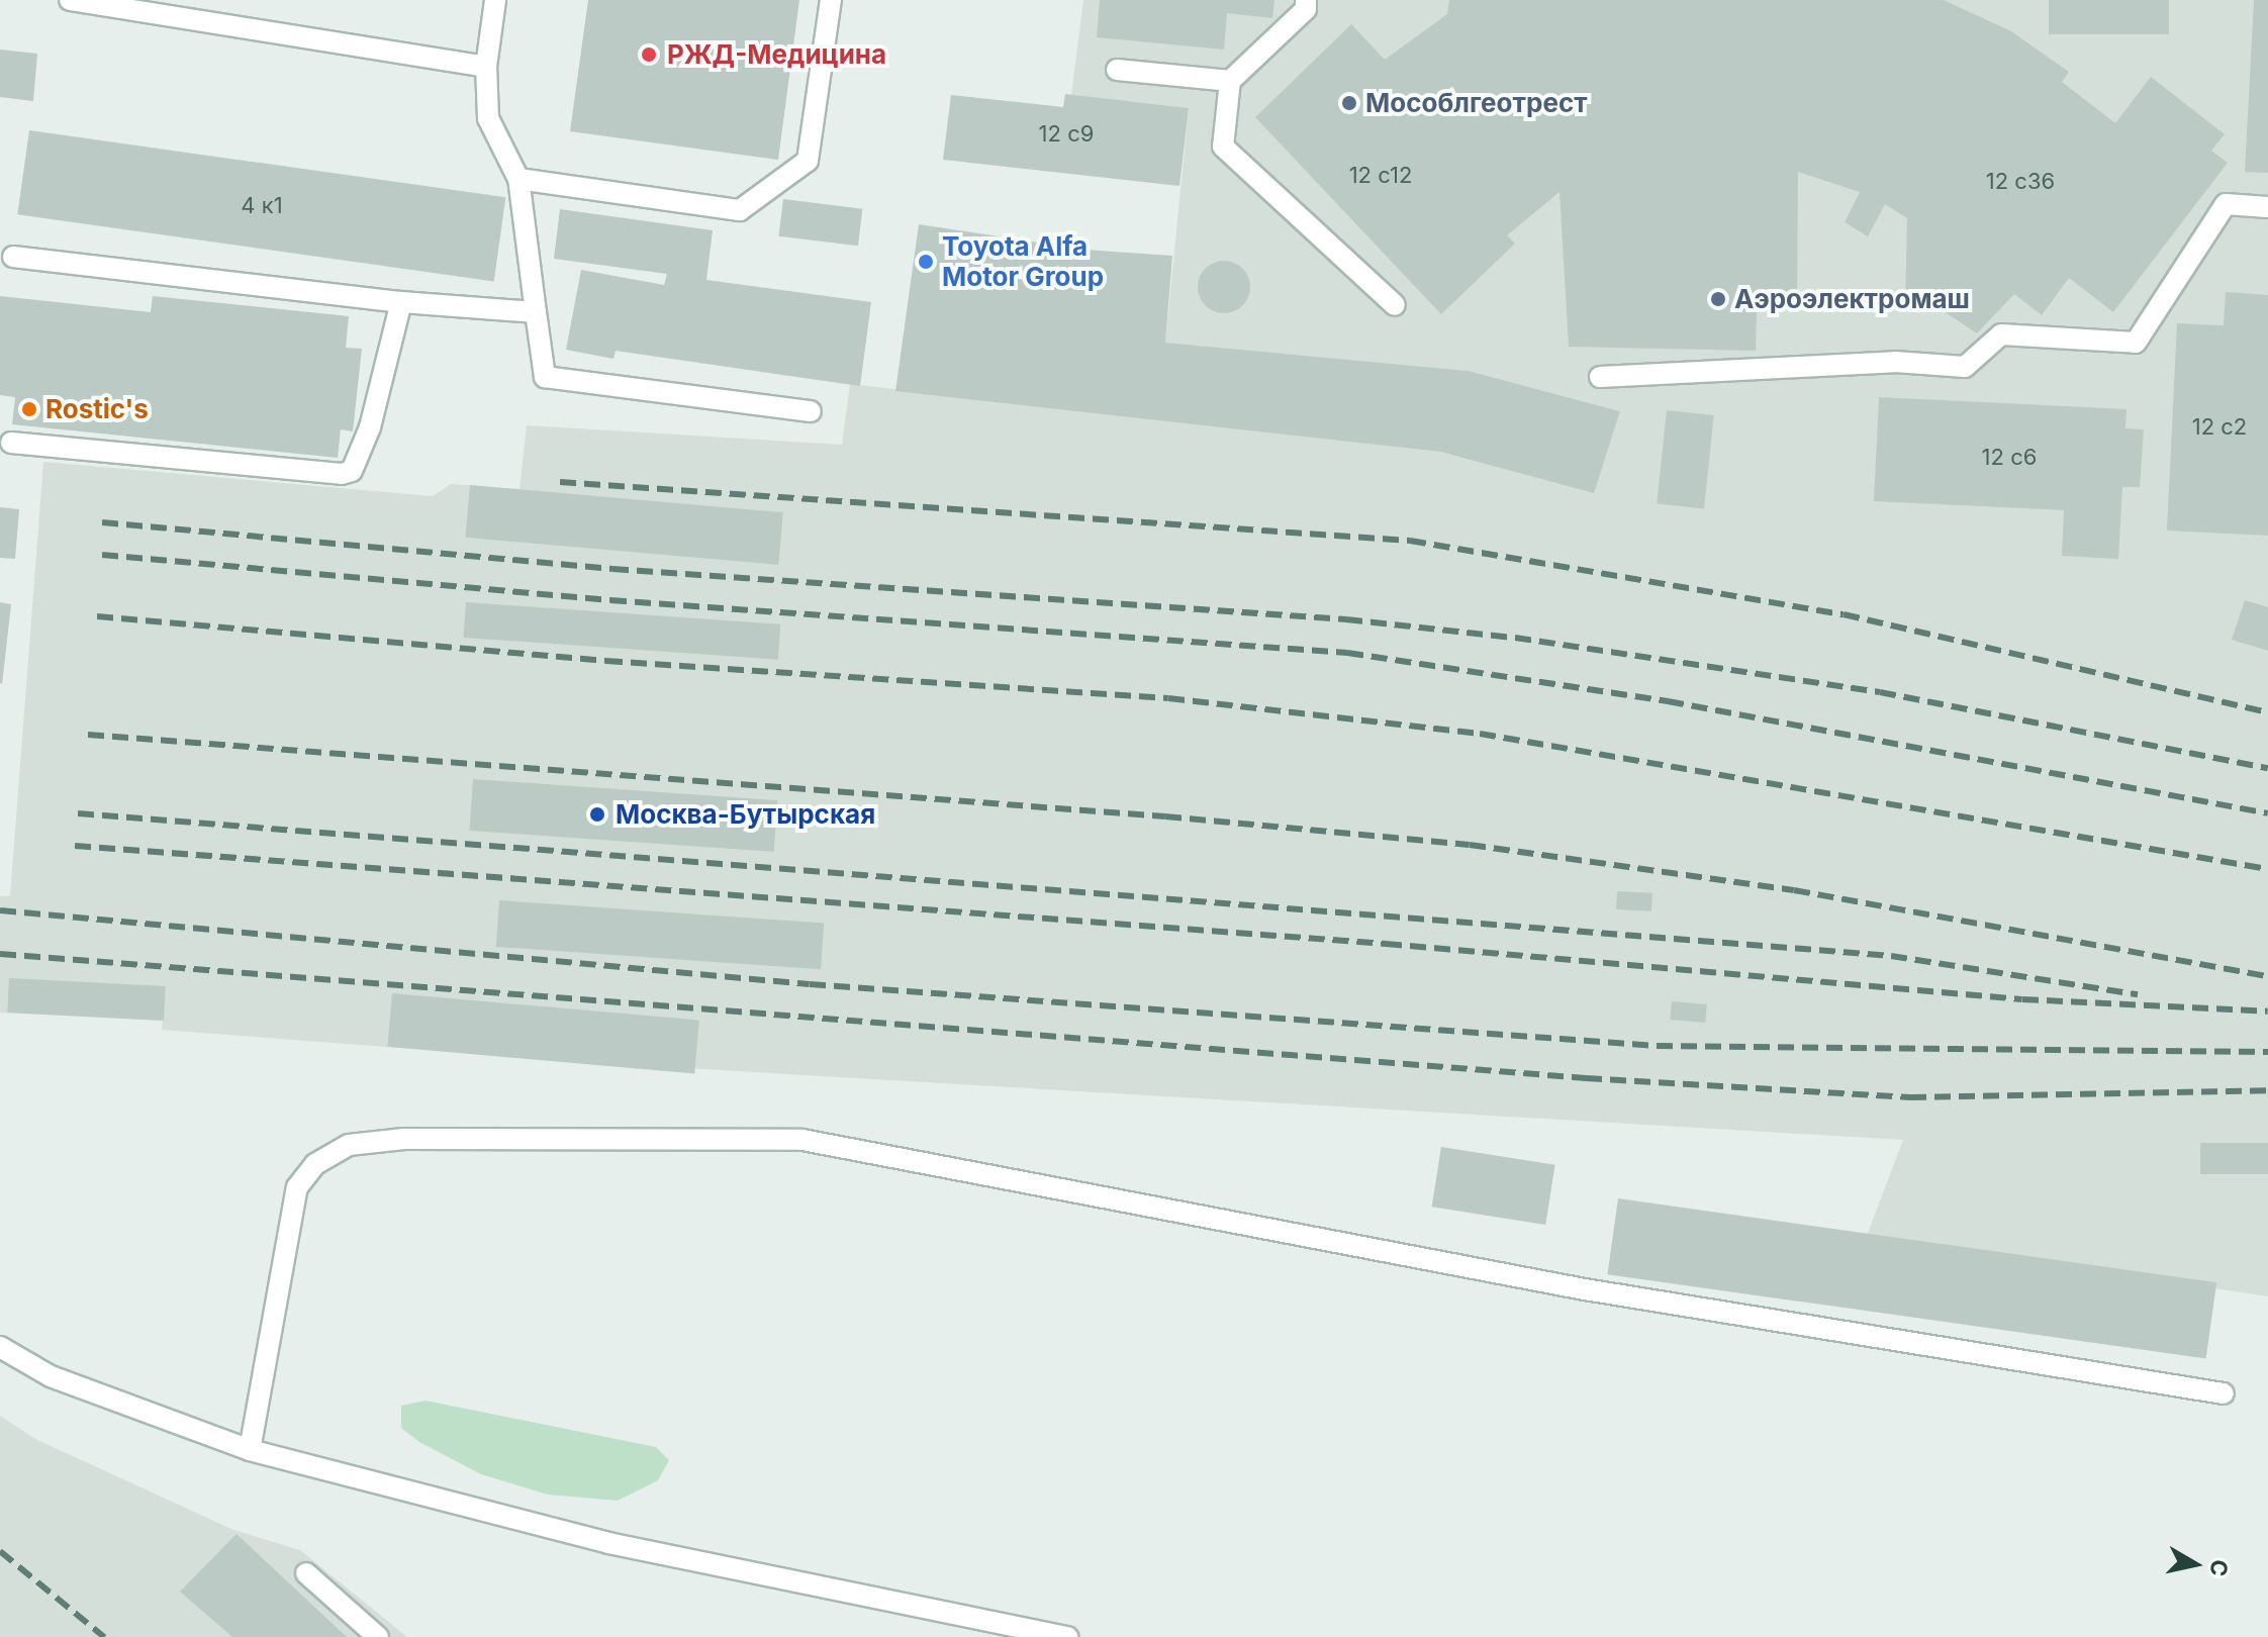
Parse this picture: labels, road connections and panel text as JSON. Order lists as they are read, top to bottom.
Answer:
{
  "places": [
    "РЖД-Медицина",
    "Мособлгеотрест",
    "Toyota Alfa Motor Group",
    "Аэроэлектромаш",
    "Rostic's",
    "Москва-Бутырская"
  ],
  "house_numbers": [
    "12 c9",
    "12 с12",
    "12 с36",
    "4 к1",
    "12 с2",
    "12 с6"
  ],
  "north": "right"
}
